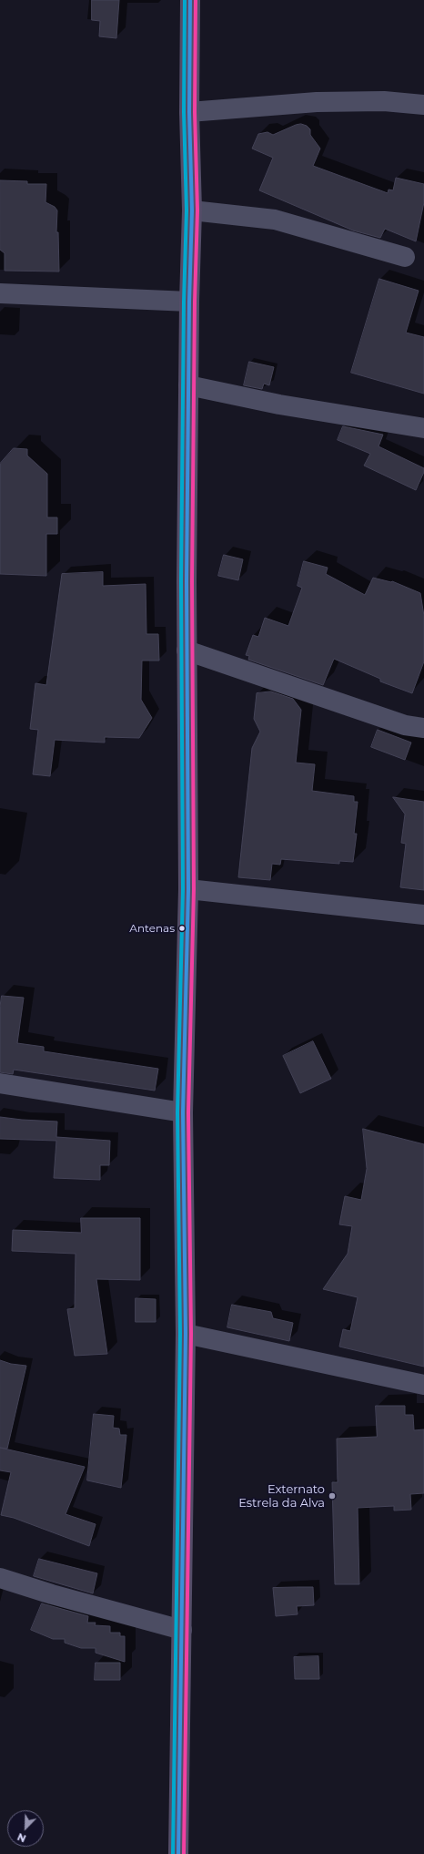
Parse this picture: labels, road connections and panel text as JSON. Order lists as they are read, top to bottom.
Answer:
{
  "places": ["Antenas", "Externato Estrela da Alva"],
  "north": "bottom left"
}
